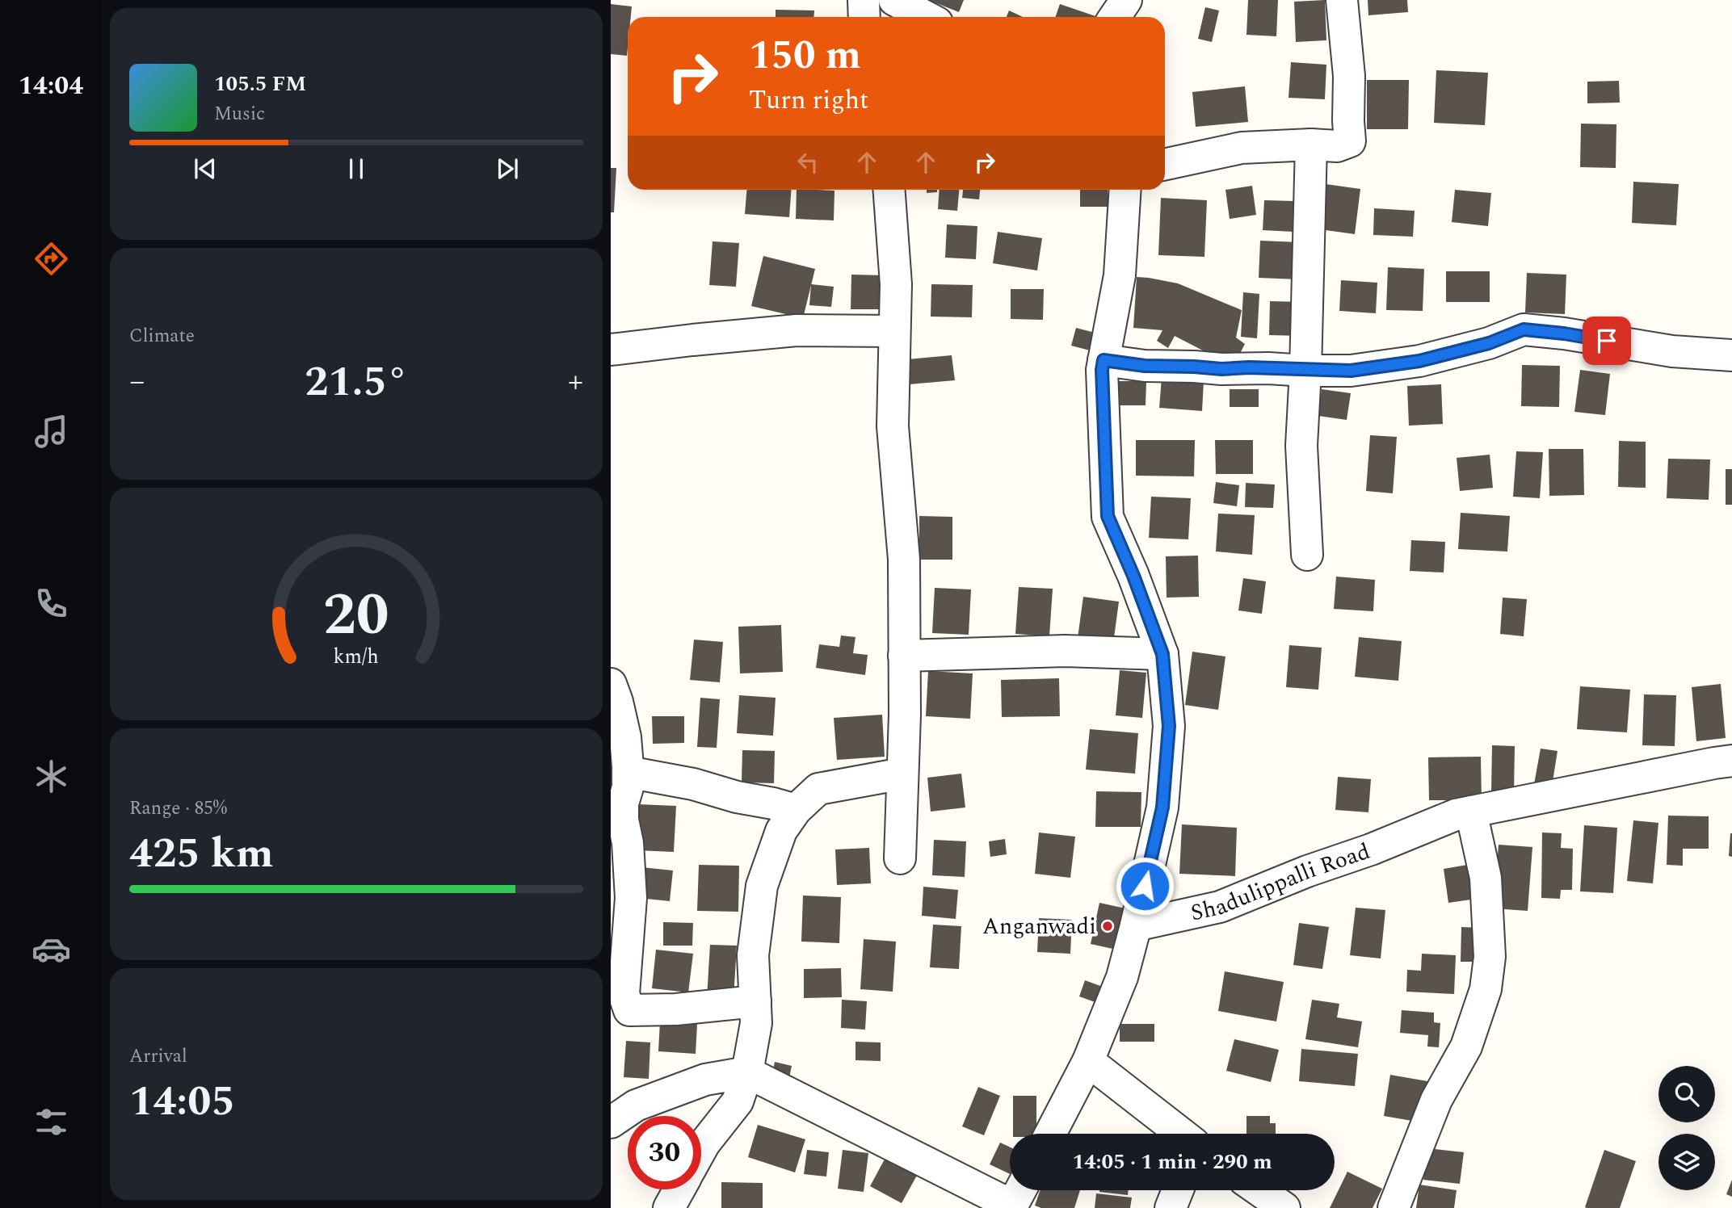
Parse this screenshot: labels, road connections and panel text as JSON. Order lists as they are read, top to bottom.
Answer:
{
  "streets": {
    "street": ["Shadulippalli Road"]
  },
  "places": ["Anganwadi"],
  "page": {
    "tabs": "14:04",
    "turn": ["150 m", "Turn right"],
    "song": ["105.5 FM", "Music"],
    "tile": [
      "Climate",
      ["Range · 85%", "425 km"],
      ["Arrival", "14:05"]
    ],
    "heat": ["−", "21.5°", "+"],
    "limit": "30",
    "trip": "14:05 · 1 min · 290 m",
    "gauge": ["20", "km/h"]
  }
}
